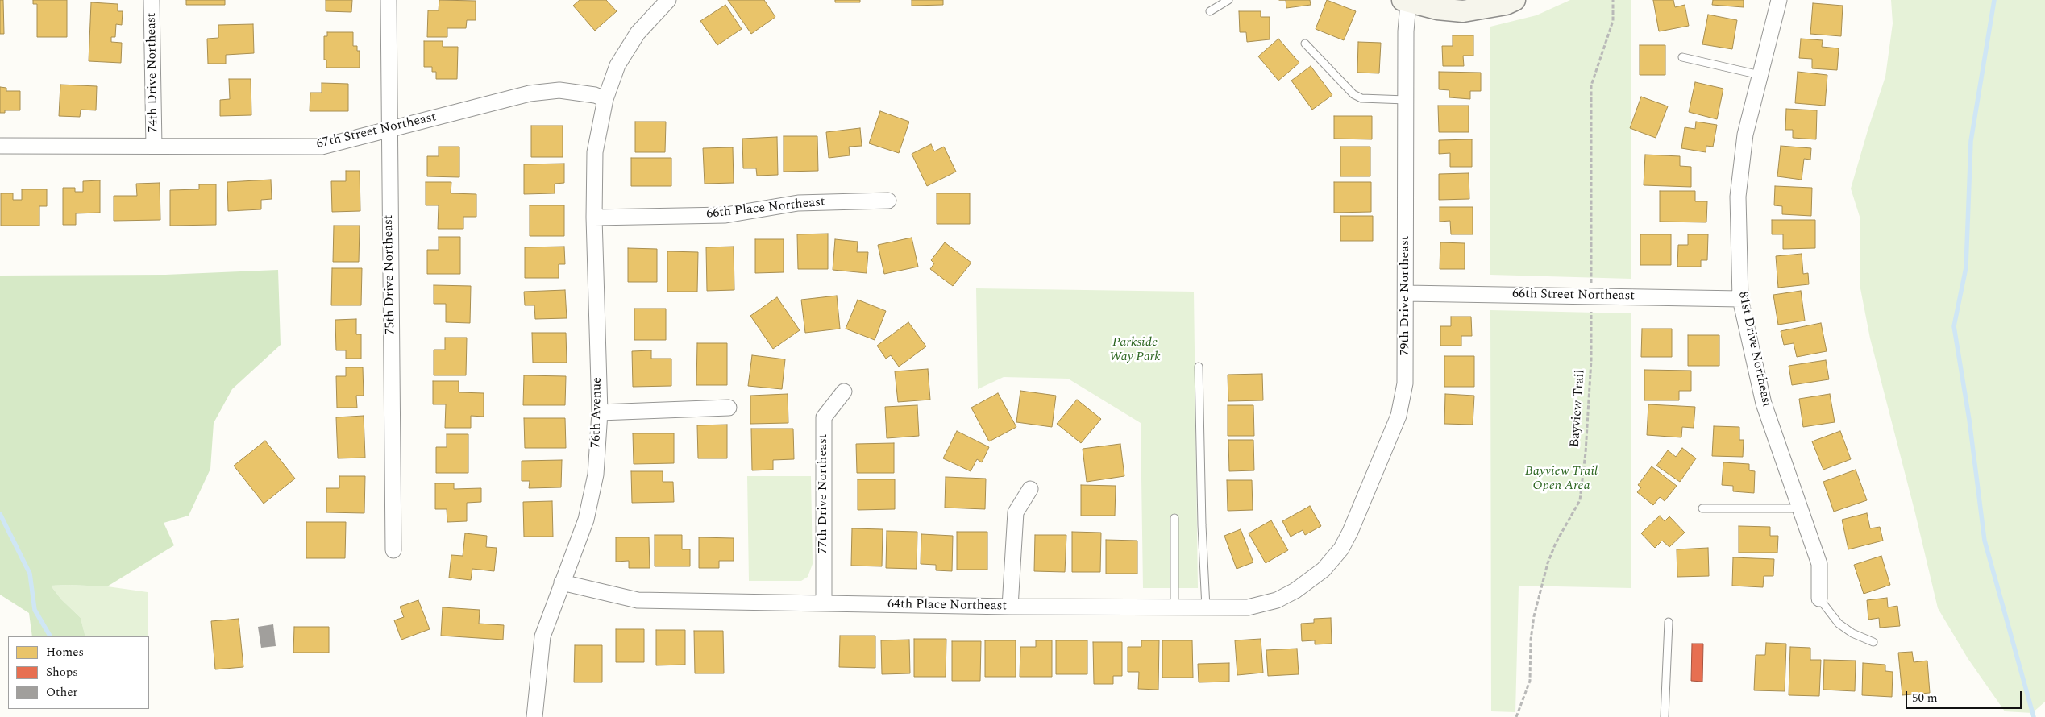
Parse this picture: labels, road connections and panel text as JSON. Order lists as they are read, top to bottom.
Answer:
{
  "streets": {
    "street": [
      "74th Drive Northeast",
      "67th Street Northeast",
      "66th Place Northeast",
      "75th Drive Northeast",
      "79th Drive Northeast",
      "66th Street Northeast",
      "81st Drive Northeast",
      "76th Avenue",
      "77th Drive Northeast",
      "64th Place Northeast"
    ],
    "path": ["Bayview Trail"]
  },
  "crossings": [
    ["74th Drive Northeast", "67th Street Northeast"],
    ["67th Street Northeast", "75th Drive Northeast"],
    ["67th Street Northeast", "76th Avenue"],
    ["66th Place Northeast", "76th Avenue"],
    ["79th Drive Northeast", "66th Street Northeast"],
    ["79th Drive Northeast", "64th Place Northeast"],
    ["66th Street Northeast", "81st Drive Northeast"],
    ["76th Avenue", "64th Place Northeast"],
    ["77th Drive Northeast", "64th Place Northeast"]
  ],
  "parks": ["Parkside Way Park", "Bayview Trail Open Area"],
  "legend": ["Homes", "Shops", "Other"],
  "scale_bar": "50 m"
}
